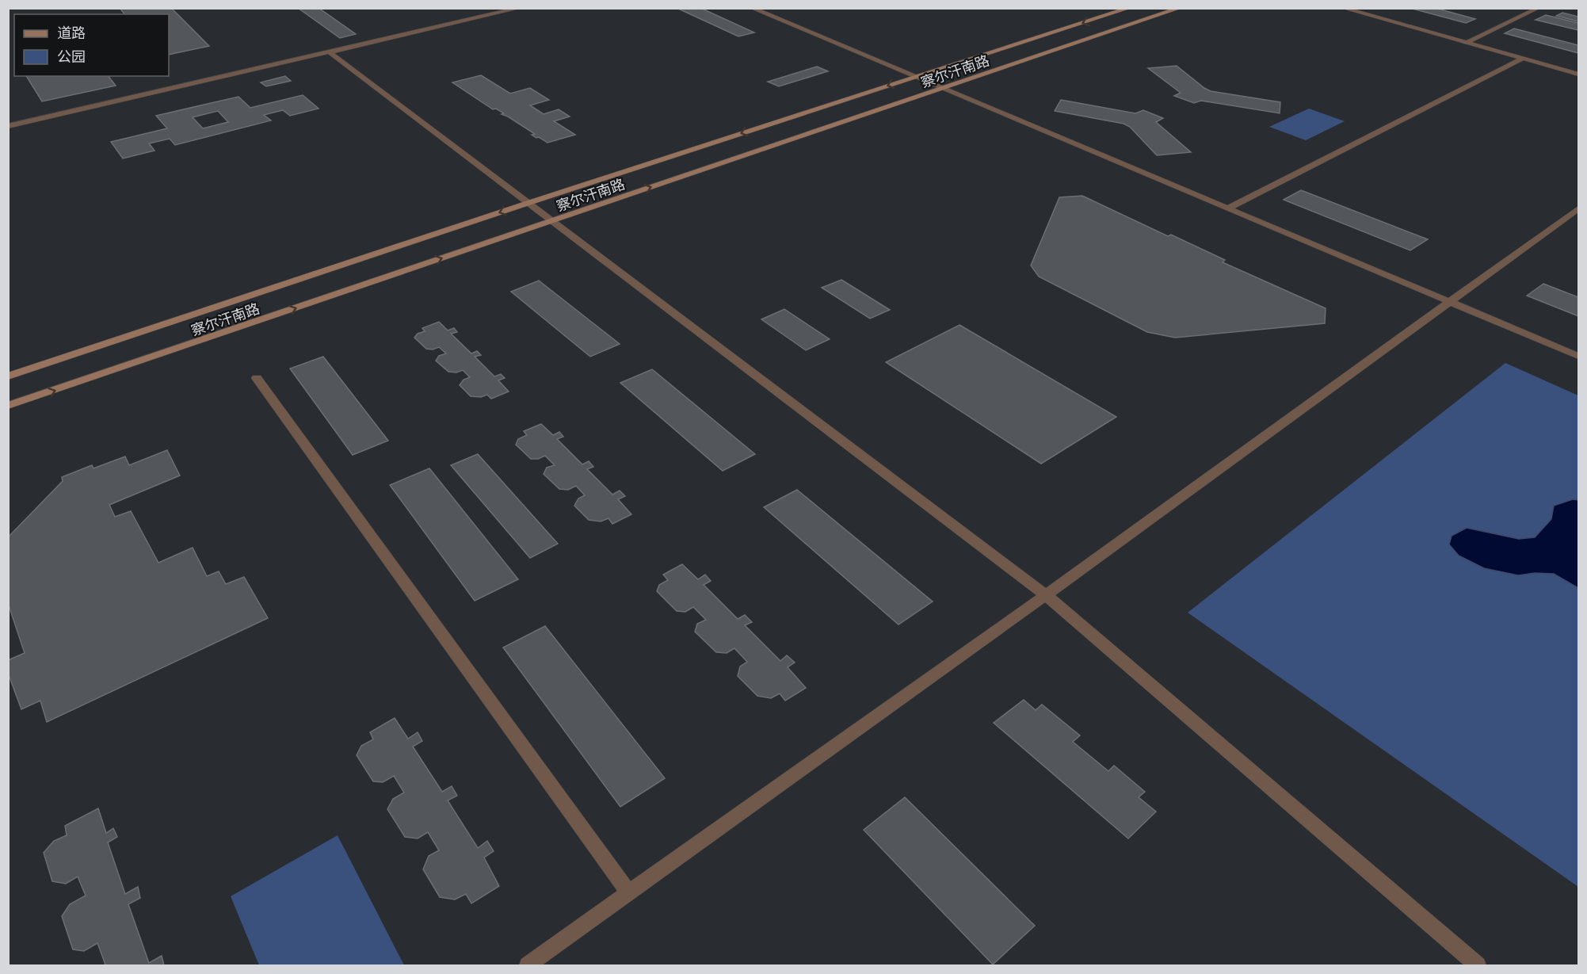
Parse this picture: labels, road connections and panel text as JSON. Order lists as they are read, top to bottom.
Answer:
{
  "streets": {
    "main road": ["察尔汗南路"]
  },
  "legend": ["道路", "公园"]
}
